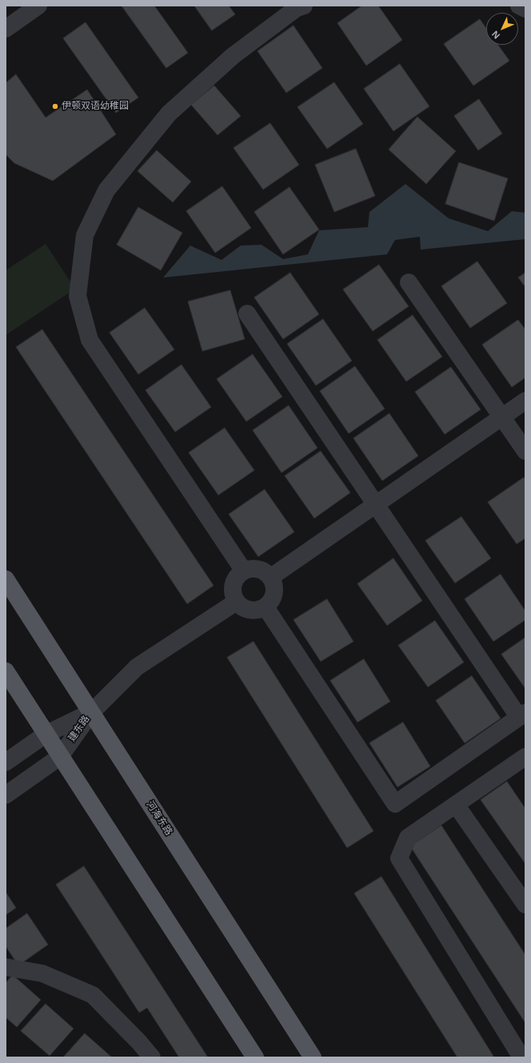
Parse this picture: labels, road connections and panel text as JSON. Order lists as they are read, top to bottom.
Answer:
{
  "streets": {
    "main road": ["河海东路"],
    "street": ["建东路"]
  },
  "crossings": [
    ["建东路", "河海东路"]
  ],
  "places": ["伊顿双语幼稚园"],
  "north": "bottom left"
}
